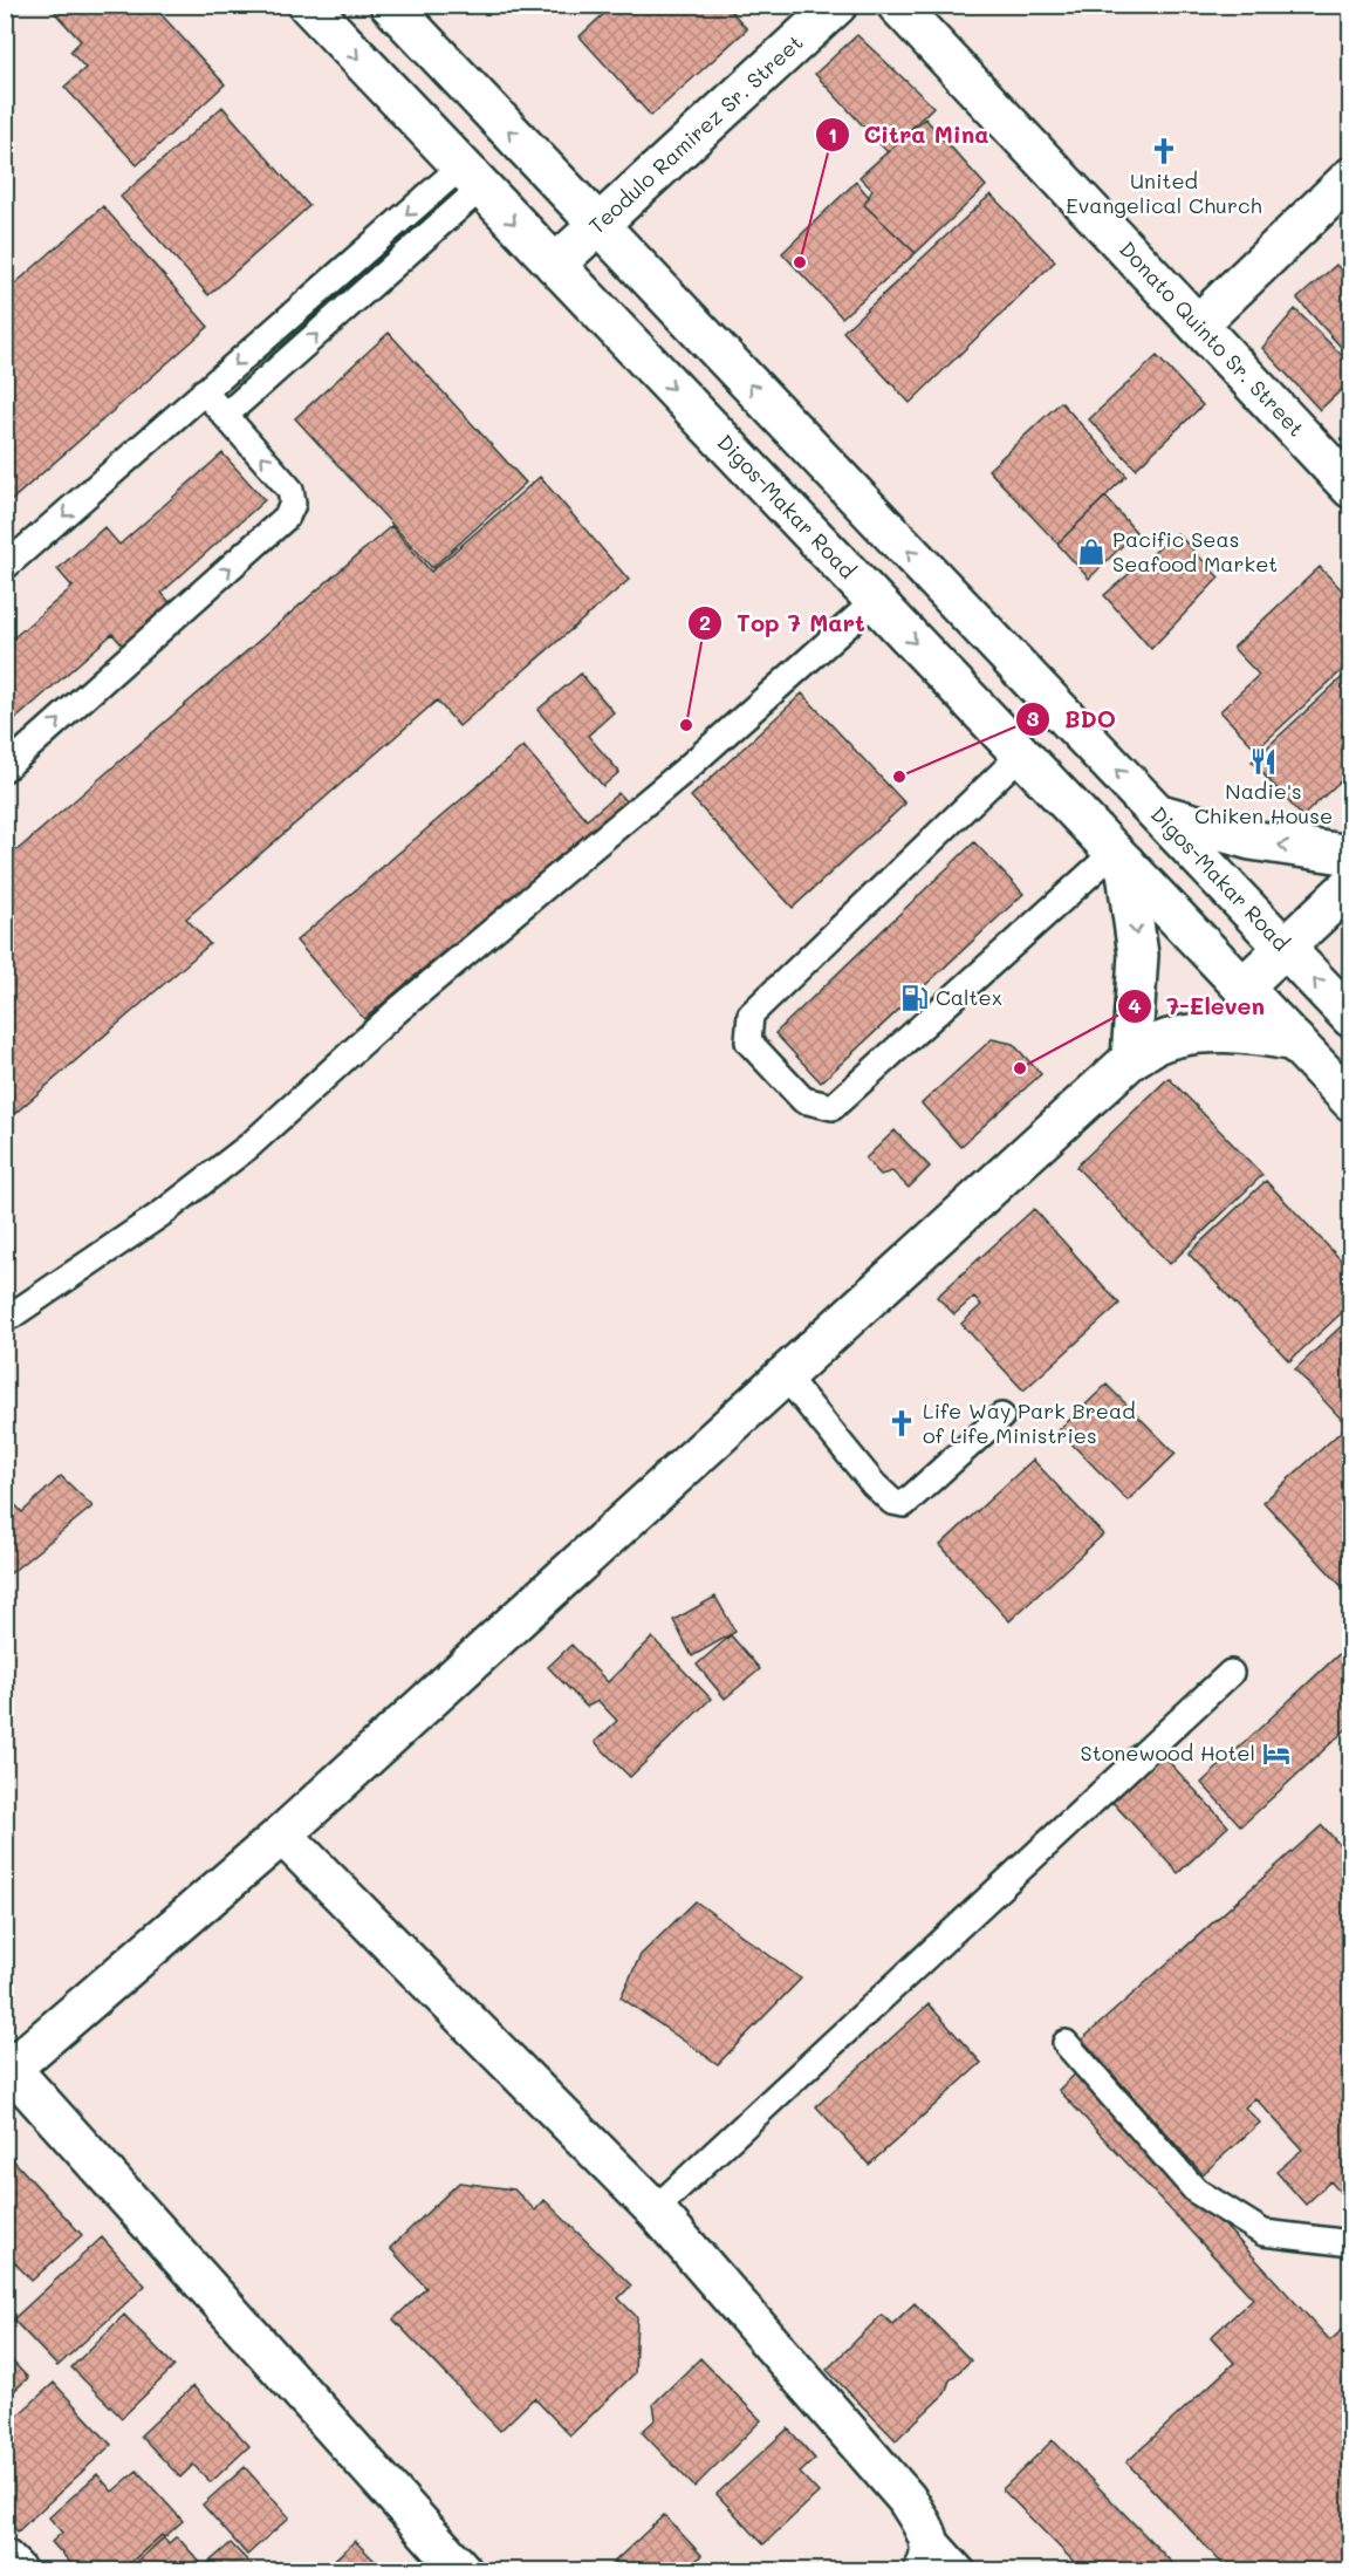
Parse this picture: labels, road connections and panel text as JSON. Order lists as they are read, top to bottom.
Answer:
{
  "streets": {
    "street": ["Teodulo Ramirez Sr. Street", "Donato Quinto Sr. Street", "Digos-Makar Road"]
  },
  "crossings": [
    ["Teodulo Ramirez Sr. Street", "Digos-Makar Road"]
  ],
  "places": {
    "church": ["United Evangelical Church", "Life Way Park Bread of Life Ministries"],
    "other": [
      "Citra Mina",
      "Top 7 Mart",
      "BDO",
      "7-Eleven"
    ],
    "shop": ["Pacific Seas Seafood Market"],
    "restaurant": ["Nadie's Chiken House"],
    "fuel station": ["Caltex"],
    "hotel": ["Stonewood Hotel"]
  }
}
